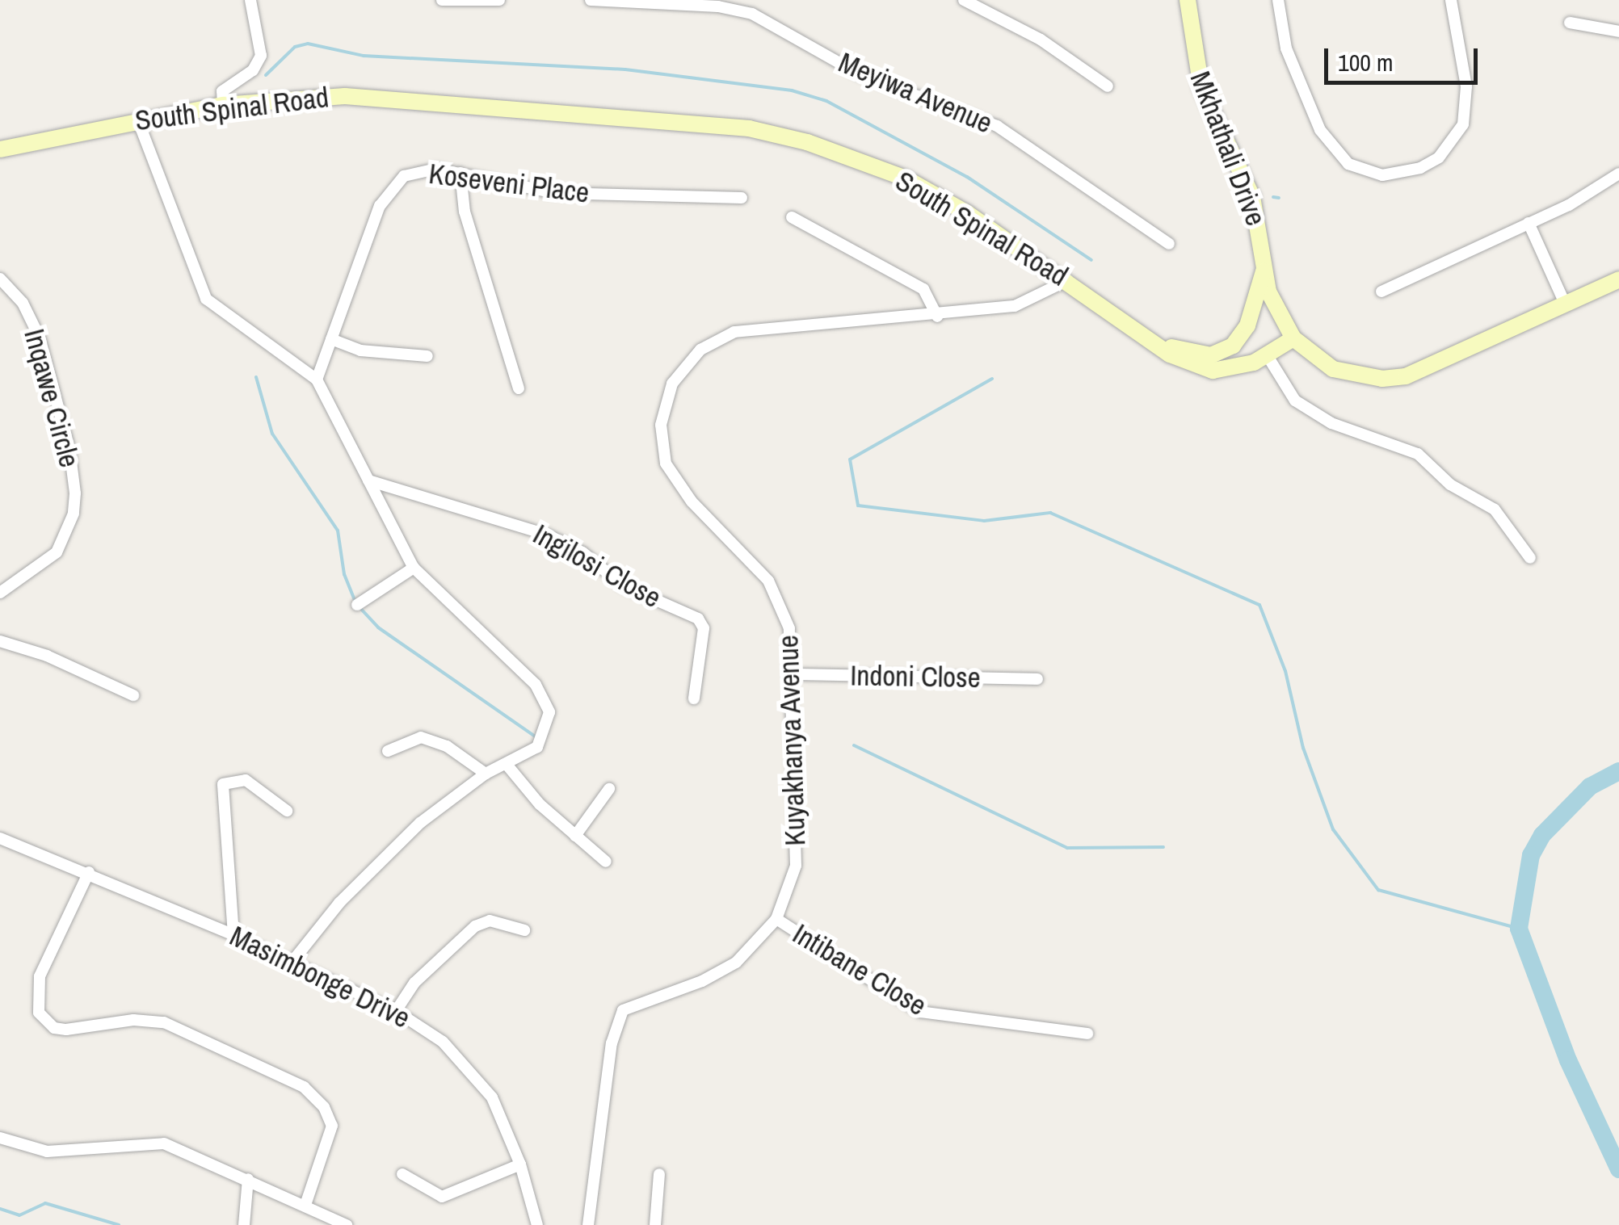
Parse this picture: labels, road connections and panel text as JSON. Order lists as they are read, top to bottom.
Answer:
{
  "streets": {
    "street": [
      "Meyiwa Avenue",
      "South Spinal Road",
      "Mkhathali Drive",
      "Koseveni Place",
      "Inqawe Circle",
      "Ingilosi Close",
      "Indoni Close",
      "Kuyakhanya Avenue",
      "Intibane Close",
      "Masimbonge Drive"
    ]
  },
  "crossings": [
    ["South Spinal Road", "Mkhathali Drive"],
    ["South Spinal Road", "Kuyakhanya Avenue"],
    ["Indoni Close", "Kuyakhanya Avenue"],
    ["Kuyakhanya Avenue", "Intibane Close"]
  ],
  "scale_bar": "100 m"
}
